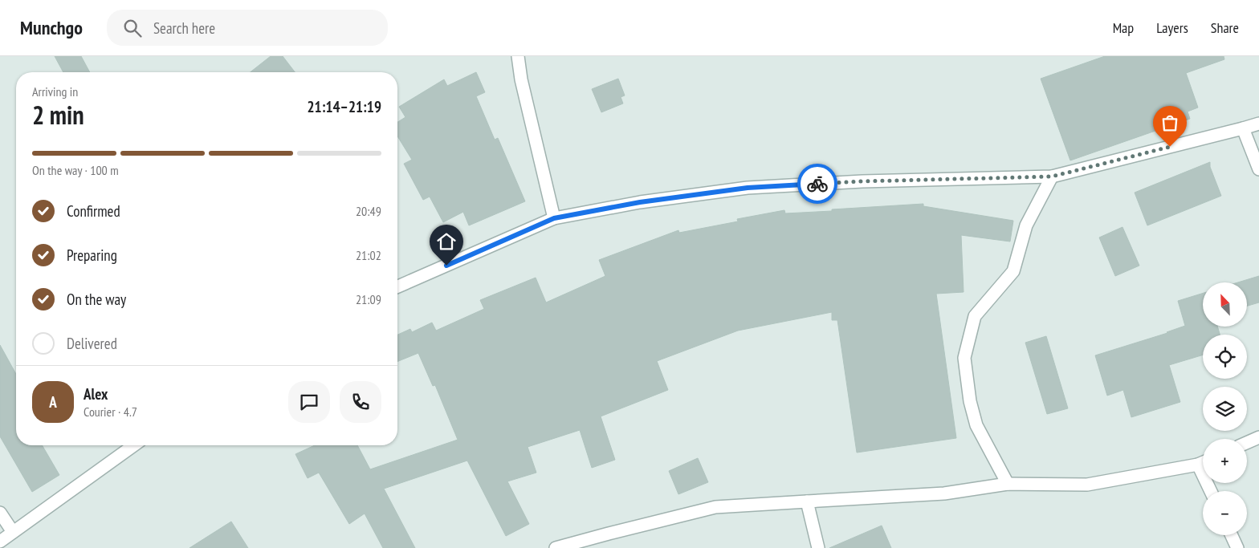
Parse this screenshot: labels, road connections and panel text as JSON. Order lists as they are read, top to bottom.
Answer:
{
  "north": "top left",
  "page": {
    "header": "Munchgo",
    "search": "Search here",
    "nav": ["Map", "Layers", "Share"],
    "heading": ["2 min", "Arriving in", "21:14–21:19"],
    "panel": ["Alex", "Courier · 4.7"],
    "bar": "On the way · 100 m",
    "list": [
      ["Confirmed", "20:49"],
      ["Preparing", "21:02"],
      ["On the way", "21:09"],
      "Delivered"
    ],
    "map_buttons": ["+", "−"],
    "round": "A"
  }
}
